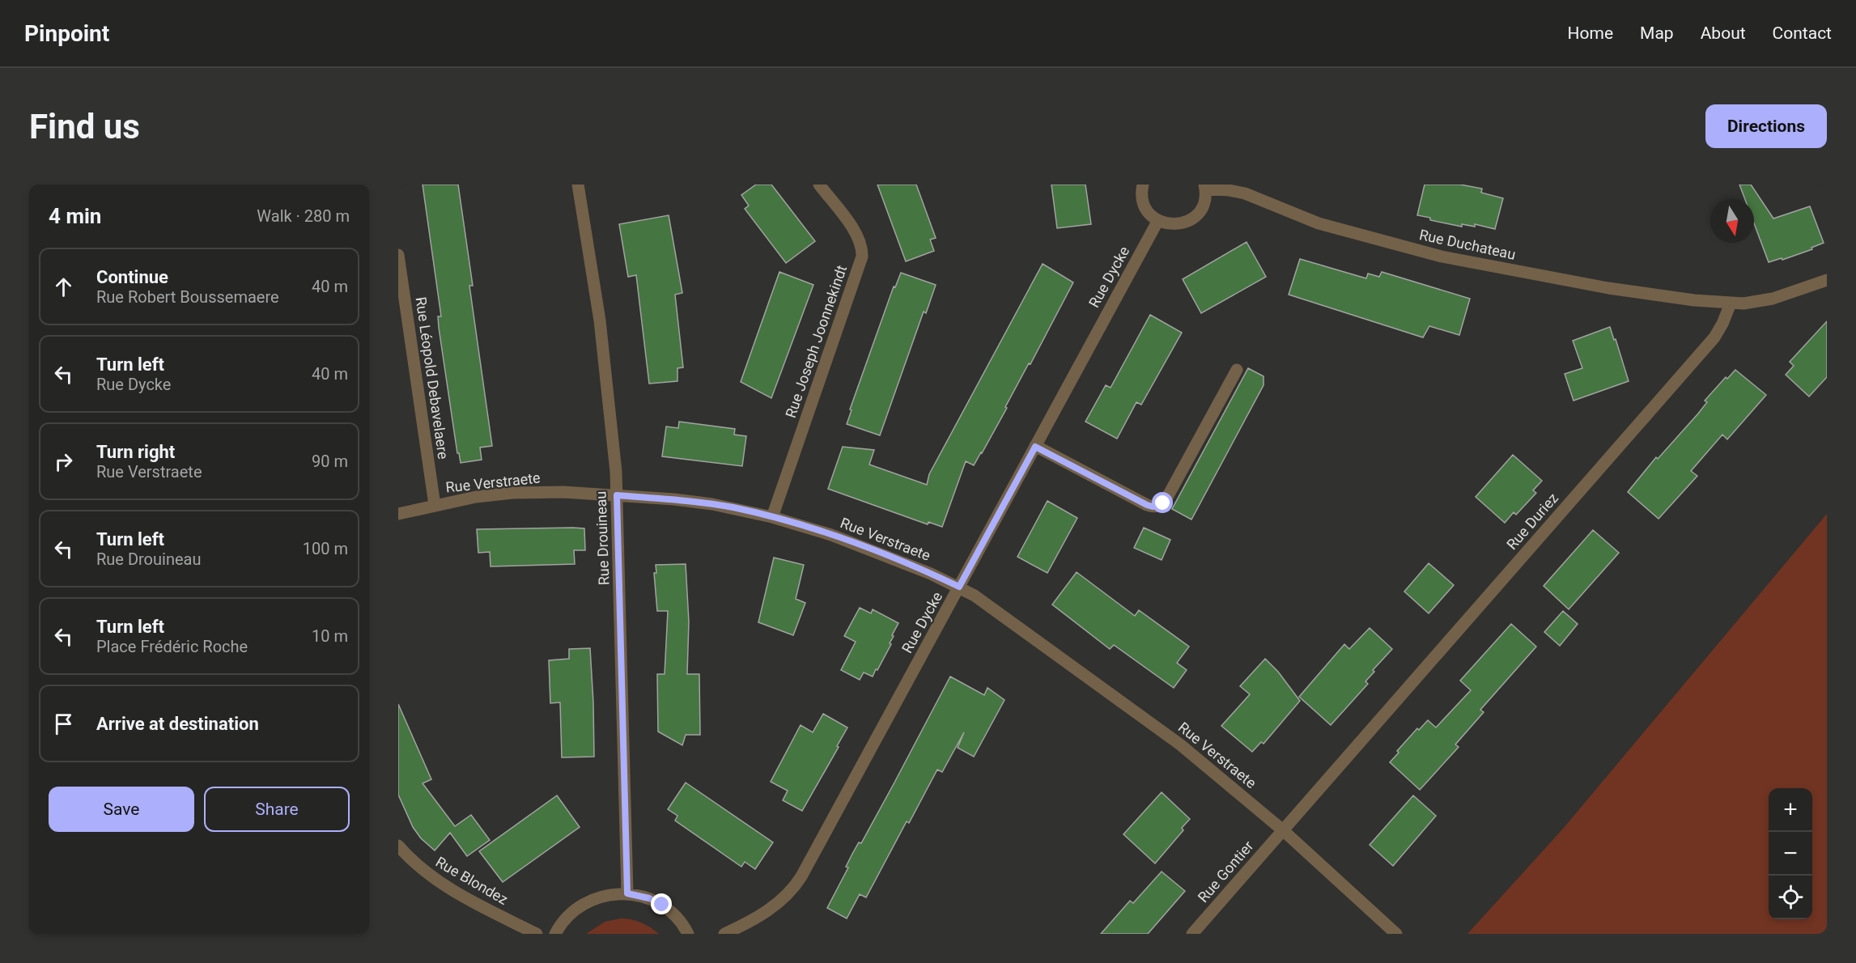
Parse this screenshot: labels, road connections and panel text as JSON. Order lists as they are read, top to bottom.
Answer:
{
  "streets": {
    "street": [
      "Rue Duchateau",
      "Rue Dycke",
      "Rue Joseph Joonnekindt",
      "Rue Léopold Debavelaere",
      "Rue Verstraete",
      "Rue Duriez",
      "Rue Drouineau",
      "Rue Gontier",
      "Rue Blondez"
    ]
  },
  "crossings": [
    ["Rue Duchateau", "Rue Duriez"],
    ["Rue Dycke", "Rue Verstraete"],
    ["Rue Joseph Joonnekindt", "Rue Verstraete"],
    ["Rue Léopold Debavelaere", "Rue Verstraete"],
    ["Rue Verstraete", "Rue Duriez"],
    ["Rue Verstraete", "Rue Drouineau"],
    ["Rue Verstraete", "Rue Gontier"],
    ["Rue Duriez", "Rue Gontier"]
  ],
  "north": "bottom",
  "page": {
    "header": "Pinpoint",
    "nav": [
      "Home",
      "Map",
      "About",
      "Contact"
    ],
    "buttons": [
      "Directions",
      ["Save", "Share"]
    ],
    "title": "Find us",
    "heading": ["4 min", "Walk · 280 m"],
    "list": [
      ["Continue", "Rue Robert Boussemaere", "40 m"],
      ["Turn left", "Rue Dycke", "40 m"],
      ["Turn right", "Rue Verstraete", "90 m"],
      ["Turn left", "Rue Drouineau", "100 m"],
      ["Turn left", "Place Frédéric Roche", "10 m"],
      "Arrive at destination"
    ],
    "map_buttons": ["+", "−"]
  }
}
